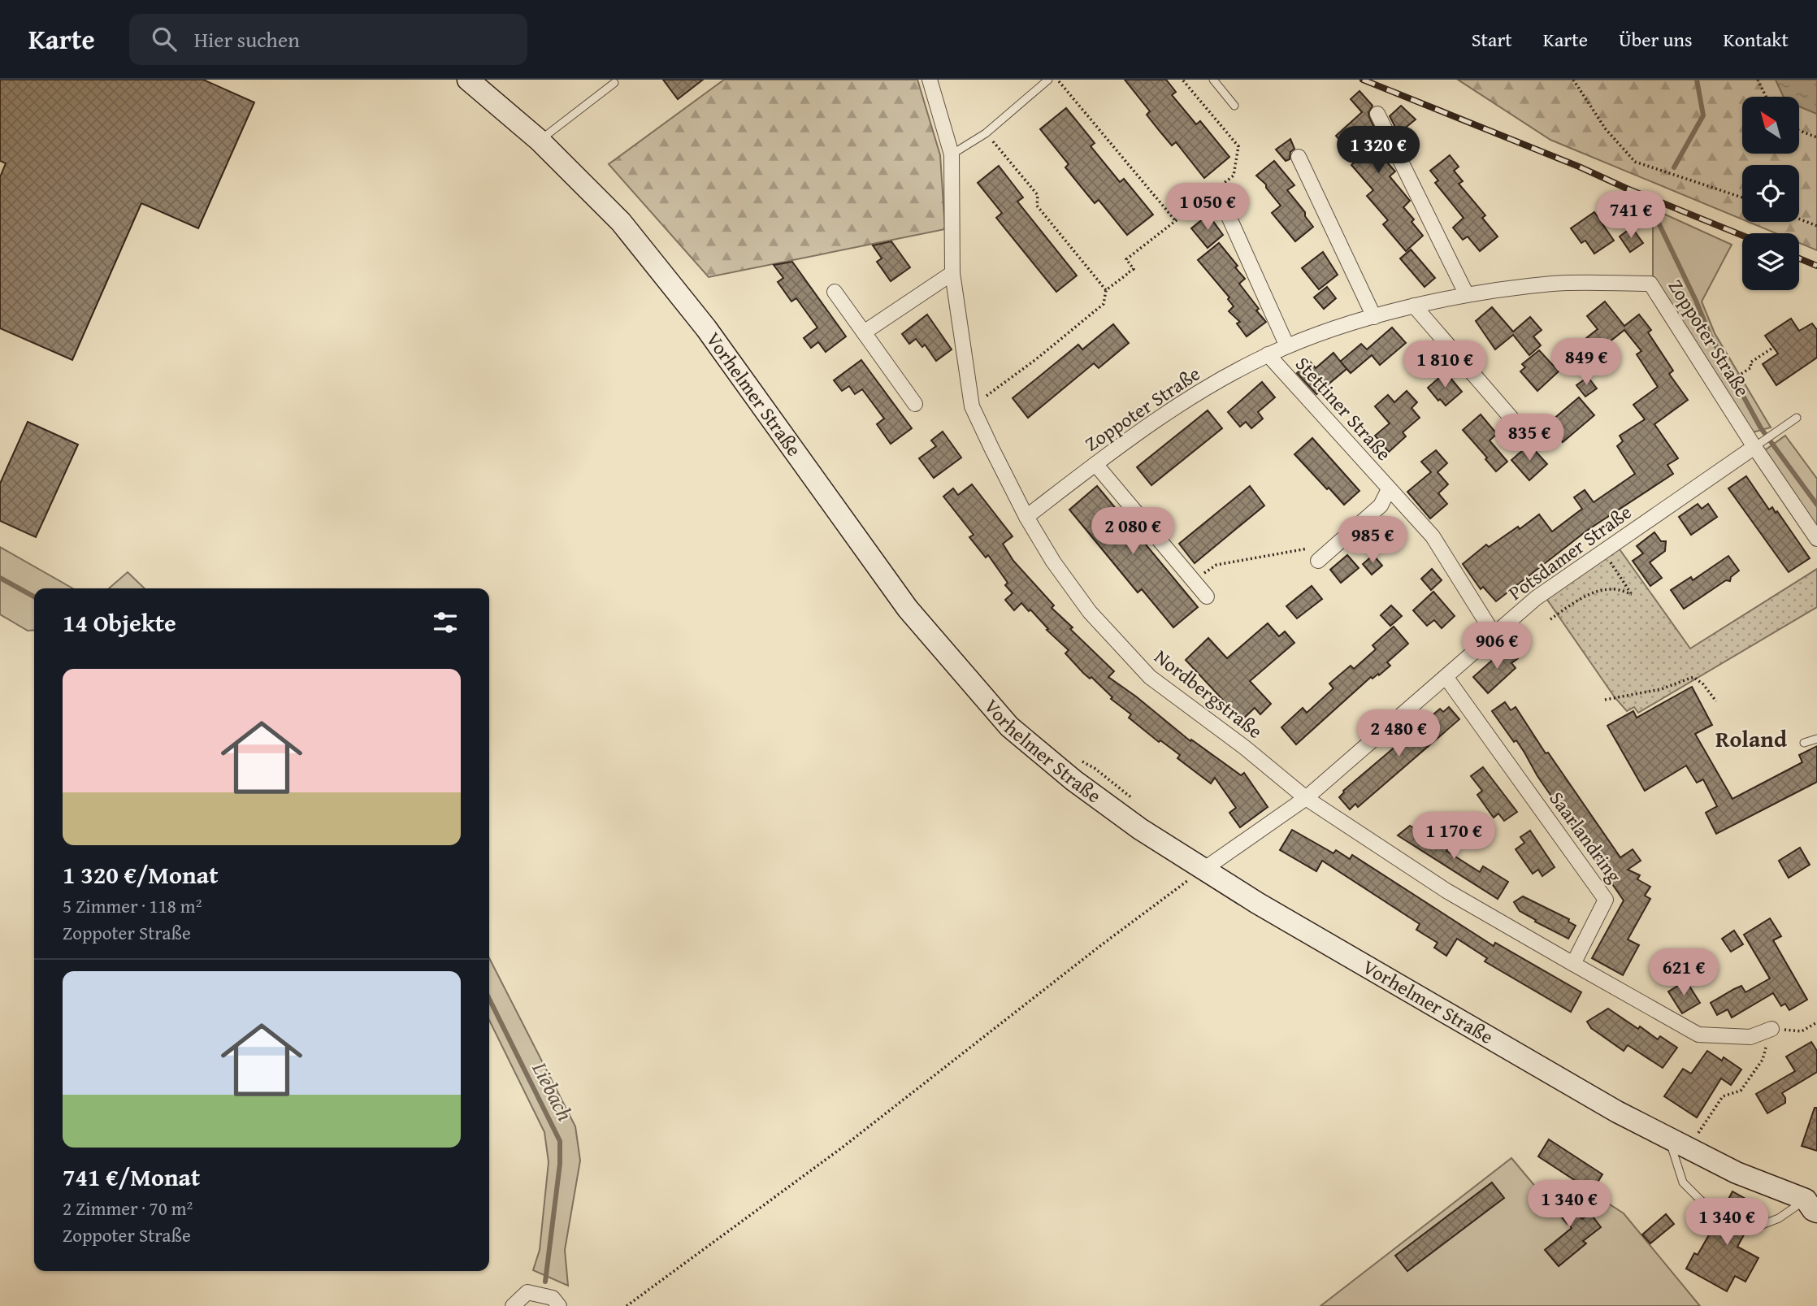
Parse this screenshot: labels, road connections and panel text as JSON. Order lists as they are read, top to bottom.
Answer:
{
  "streets": {
    "main road": ["Vorhelmer Straße"],
    "street": [
      "Zoppoter Straße",
      "Stettiner Straße",
      "Potsdamer Straße",
      "Nordbergstraße",
      "Saarlandring"
    ]
  },
  "crossings": [
    ["Zoppoter Straße", "Stettiner Straße"],
    ["Zoppoter Straße", "Potsdamer Straße"],
    ["Zoppoter Straße", "Nordbergstraße"],
    ["Vorhelmer Straße", "Potsdamer Straße"],
    ["Stettiner Straße", "Potsdamer Straße"],
    ["Potsdamer Straße", "Nordbergstraße"],
    ["Potsdamer Straße", "Saarlandring"]
  ],
  "districts": ["Roland"],
  "water": ["Liebach"],
  "north": "top left",
  "page": {
    "header": "Karte",
    "search": "Hier suchen",
    "nav": [
      "Start",
      "Karte",
      "Über uns",
      "Kontakt"
    ],
    "price": [
      "1 320 €",
      "1 050 €",
      "741 €",
      "849 €",
      "1 810 €",
      "835 €",
      "2 080 €",
      "985 €",
      "906 €",
      "2 480 €",
      "1 170 €",
      "621 €",
      "1 340 €",
      "1 340 €"
    ],
    "heading": "14 Objekte",
    "list": [
      {
        "name": "1 320 €/Monat",
        "note": "5 Zimmer · 118 m² · Zoppoter Straße"
      },
      {
        "name": "741 €/Monat",
        "note": "2 Zimmer · 70 m² · Zoppoter Straße"
      }
    ]
  }
}
